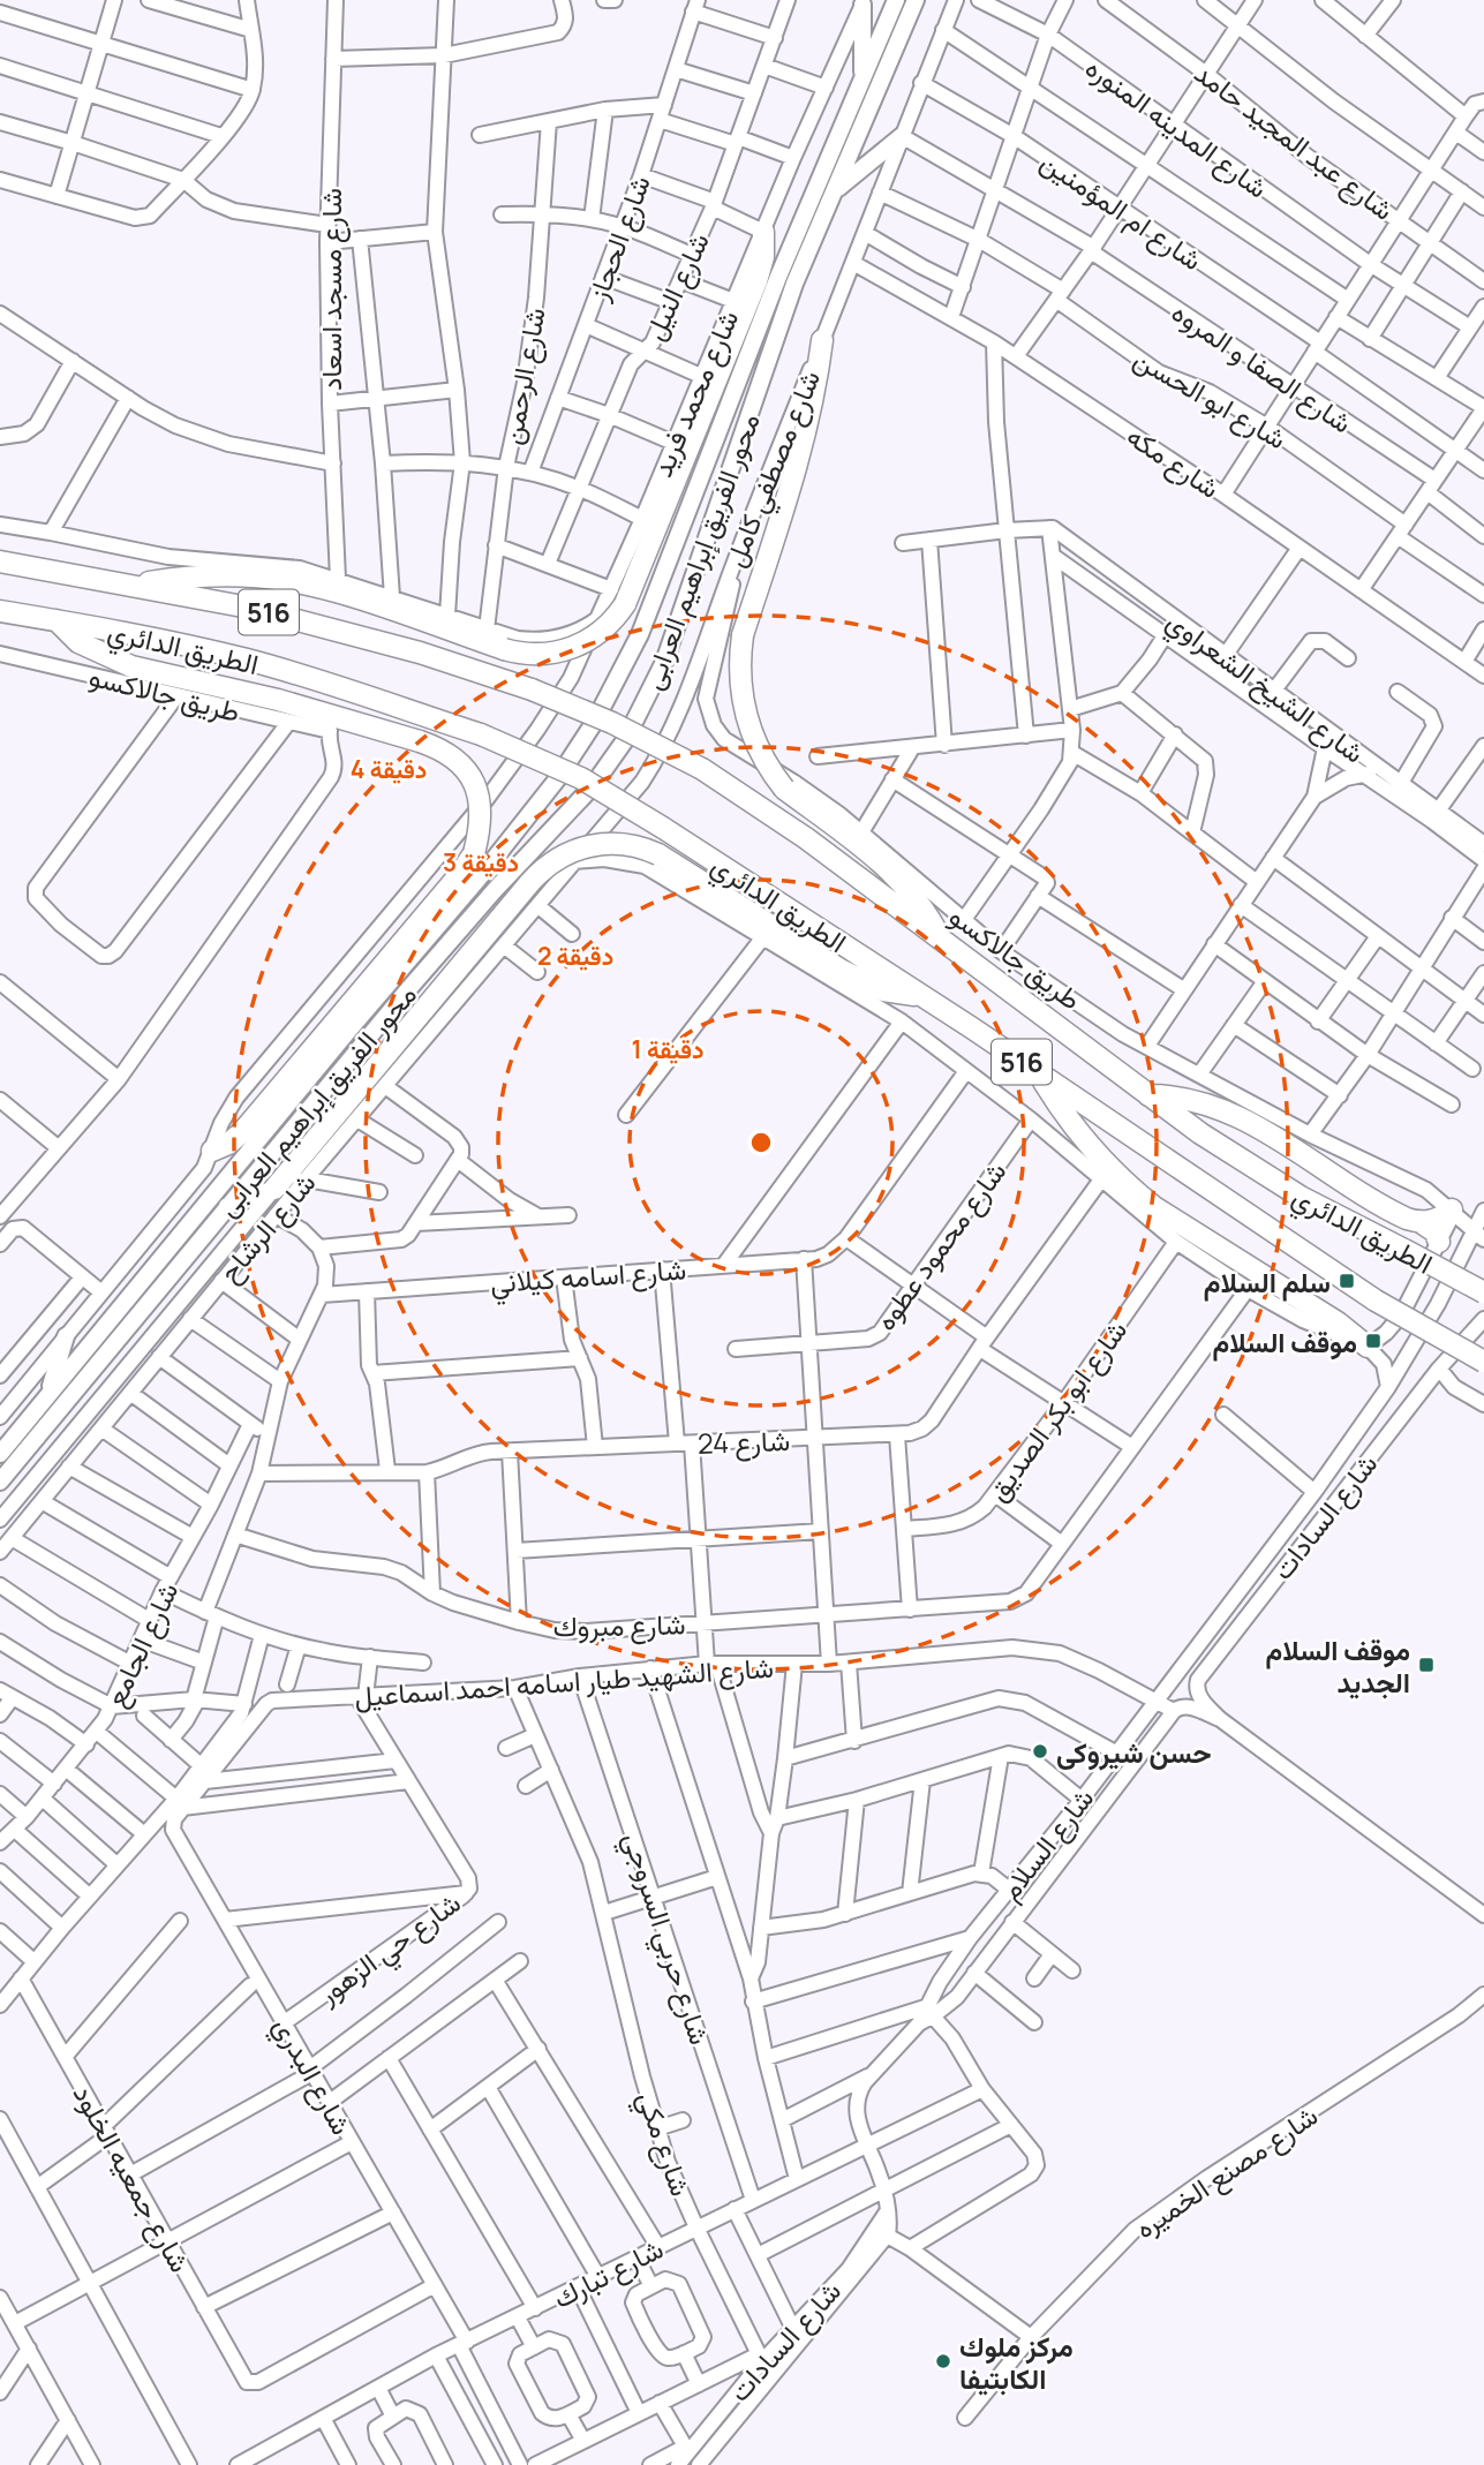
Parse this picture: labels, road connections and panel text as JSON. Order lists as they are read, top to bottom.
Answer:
{
  "streets": {
    "highway": ["516", "الطريق الدائري"],
    "main road": ["محور الفريق إبراهيم العرابى"],
    "street": [
      "شارع المدينه المنوره",
      "شارع عبد المجيد حامد",
      "شارع ام المؤمنين",
      "شارع الحجاز",
      "شارع النيل",
      "شارع مسجد اسعاد",
      "شارع الصفا و المروه",
      "شارع الرحمن",
      "شارع محمد فريد",
      "شارع ابو الحسن",
      "شارع مكه",
      "شارع مصطفي كامل",
      "شارع الشيخ الشعراوي",
      "طريق جالاكسو",
      "شارع الرشاح",
      "شارع محمود عطوه",
      "شارع اسامه كيلاني",
      "شارع ابو بكر الصديق",
      "شارع 24",
      "شارع السادات",
      "شارع مبروك",
      "شارع الجامع",
      "شارع الشهيد طيار اسامه احمد اسماعيل",
      "شارع السلام",
      "شارع حربي السروجي",
      "شارع حي الزهور",
      "شارع البدري",
      "شارع مكي",
      "شارع مصنع الخميره",
      "شارع جمعيه الخلود",
      "شارع تبارك"
    ]
  },
  "crossings": [
    ["شارع ام المؤمنين", "شارع مصطفي كامل"],
    ["شارع الصفا و المروه", "شارع مصطفي كامل"],
    ["شارع ابو الحسن", "شارع مصطفي كامل"],
    ["شارع مكه", "شارع مصطفي كامل"],
    ["شارع مصطفي كامل", "طريق جالاكسو"],
    ["شارع مصطفي كامل", "شارع الرشاح"],
    ["طريق جالاكسو", "شارع السلام"],
    ["شارع السادات", "شارع مكي"],
    ["شارع الشهيد طيار اسامه احمد اسماعيل", "شارع السلام"],
    ["شارع الشهيد طيار اسامه احمد اسماعيل", "شارع حربي السروجي"],
    ["شارع الشهيد طيار اسامه احمد اسماعيل", "شارع حي الزهور"],
    ["شارع الشهيد طيار اسامه احمد اسماعيل", "شارع مكي"],
    ["شارع حربي السروجي", "شارع تبارك"],
    ["شارع حي الزهور", "شارع البدري"],
    ["شارع البدري", "شارع جمعيه الخلود"],
    ["شارع البدري", "شارع تبارك"],
    ["شارع مكي", "شارع تبارك"]
  ],
  "places": {
    "transit": ["سلم السلام", "موقف السلام", "موقف السلام الجديد"],
    "other": ["حسن شيروكى", "مركز ملوك الكابتيفا"]
  },
  "rings": [
    "4 دقيقة",
    "3 دقيقة",
    "2 دقيقة",
    "1 دقيقة"
  ]
}
